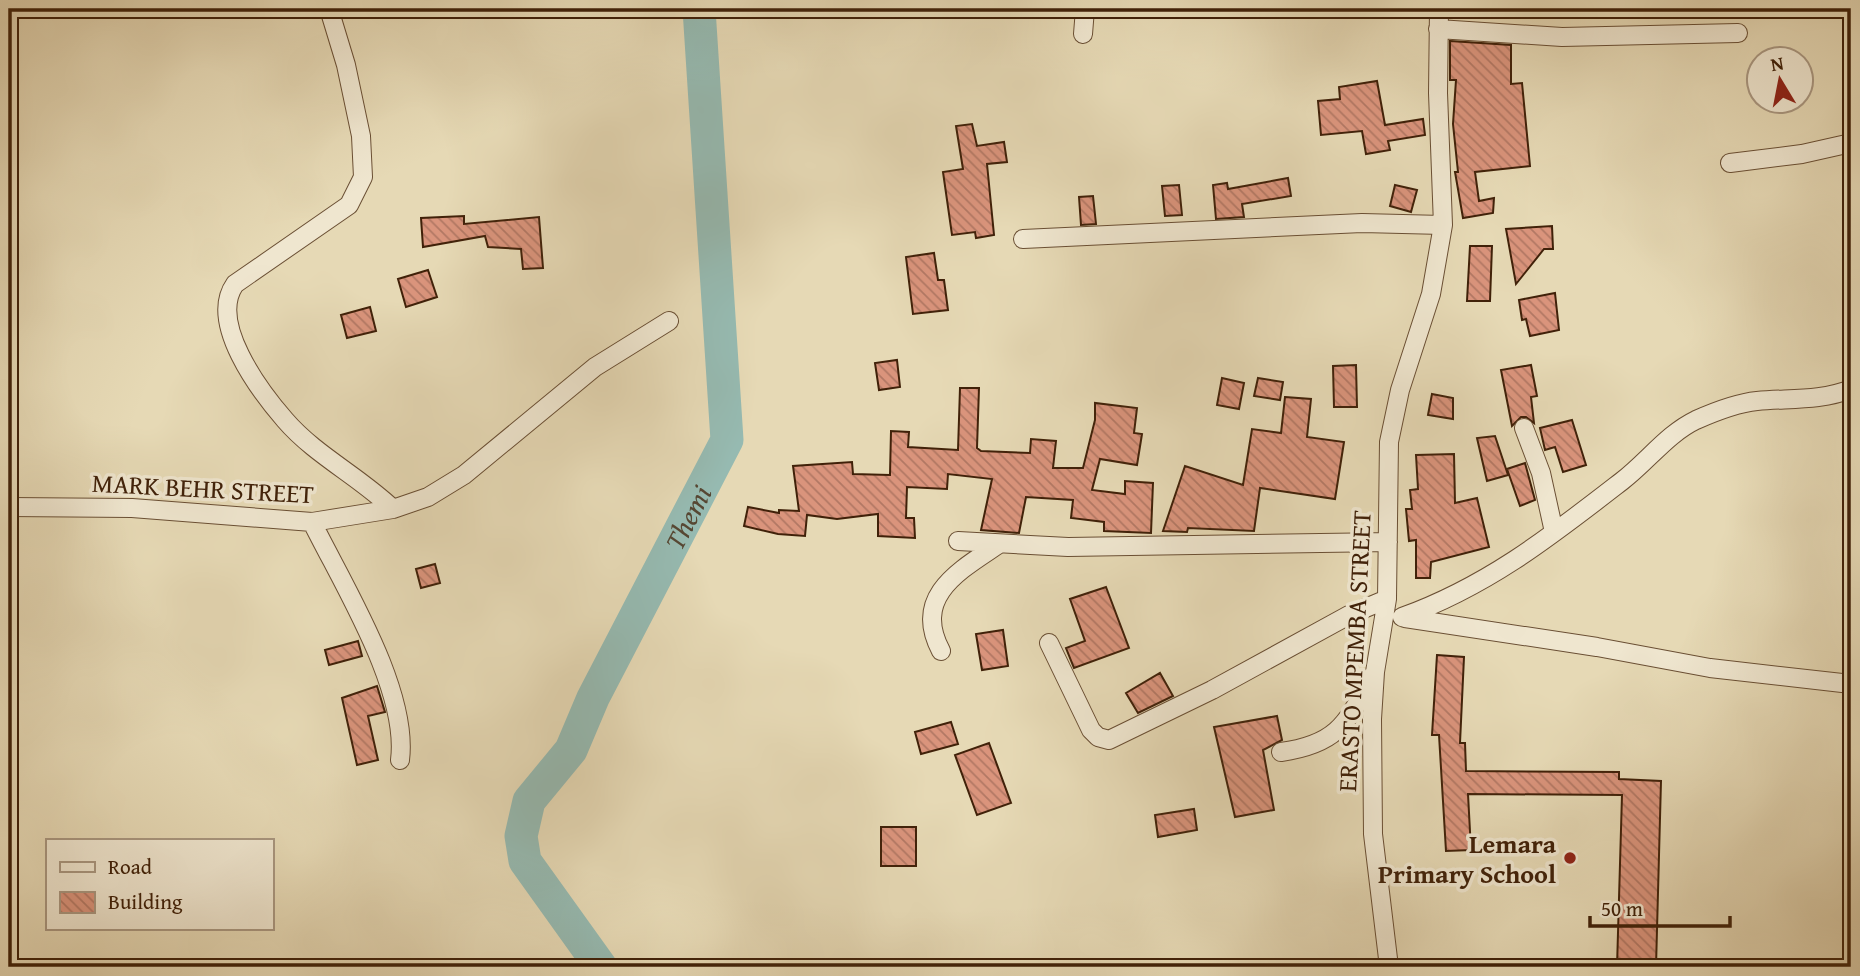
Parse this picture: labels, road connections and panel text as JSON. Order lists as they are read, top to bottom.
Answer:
{
  "streets": {
    "street": ["MARK BEHR STREET", "ERASTO MPEMBA STREET"]
  },
  "water": ["Themi"],
  "places": ["Lemara Primary School"],
  "legend": ["Road", "Building"],
  "scale_bar": "50 m",
  "north": "top"
}
